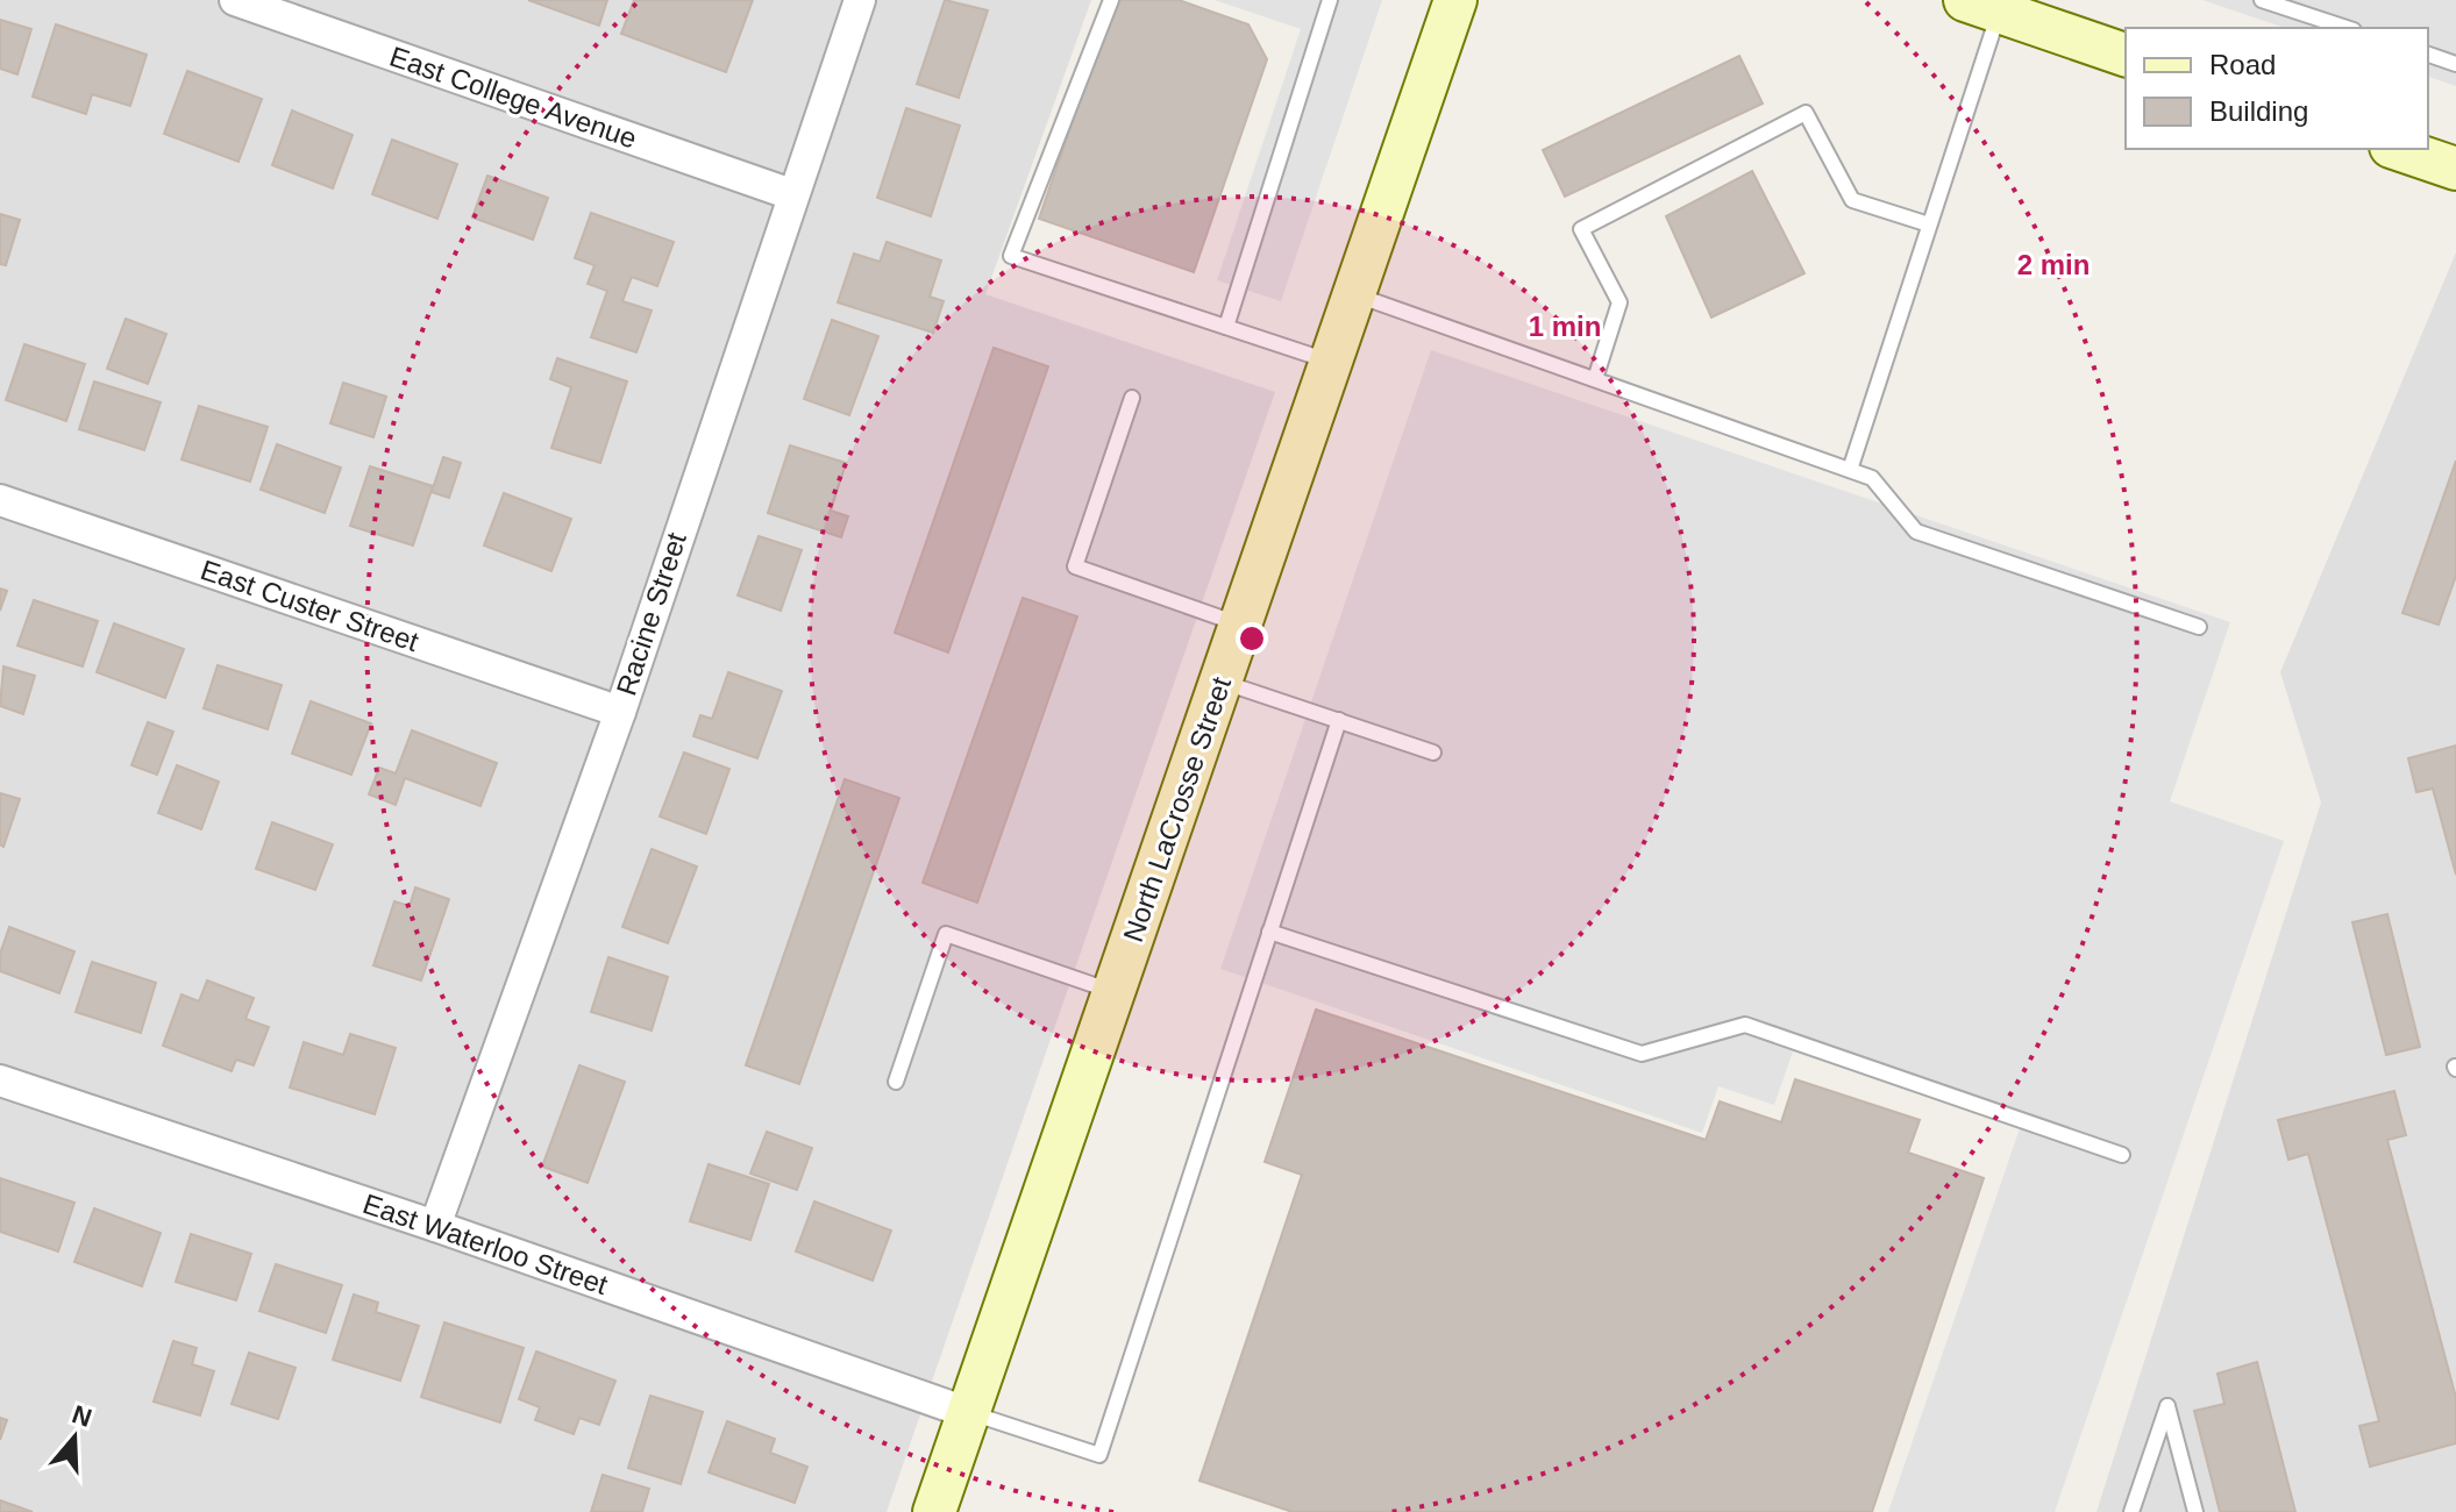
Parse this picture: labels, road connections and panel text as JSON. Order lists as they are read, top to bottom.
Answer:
{
  "streets": {
    "main road": ["North LaCrosse Street"],
    "street": [
      "East College Avenue",
      "East Custer Street",
      "Racine Street",
      "East Waterloo Street"
    ]
  },
  "crossings": [
    ["East College Avenue", "Racine Street"],
    ["East Custer Street", "Racine Street"],
    ["Racine Street", "East Waterloo Street"],
    ["North LaCrosse Street", "East Waterloo Street"]
  ],
  "legend": ["Road", "Building"],
  "north": "top",
  "rings": ["2 min", "1 min"]
}
